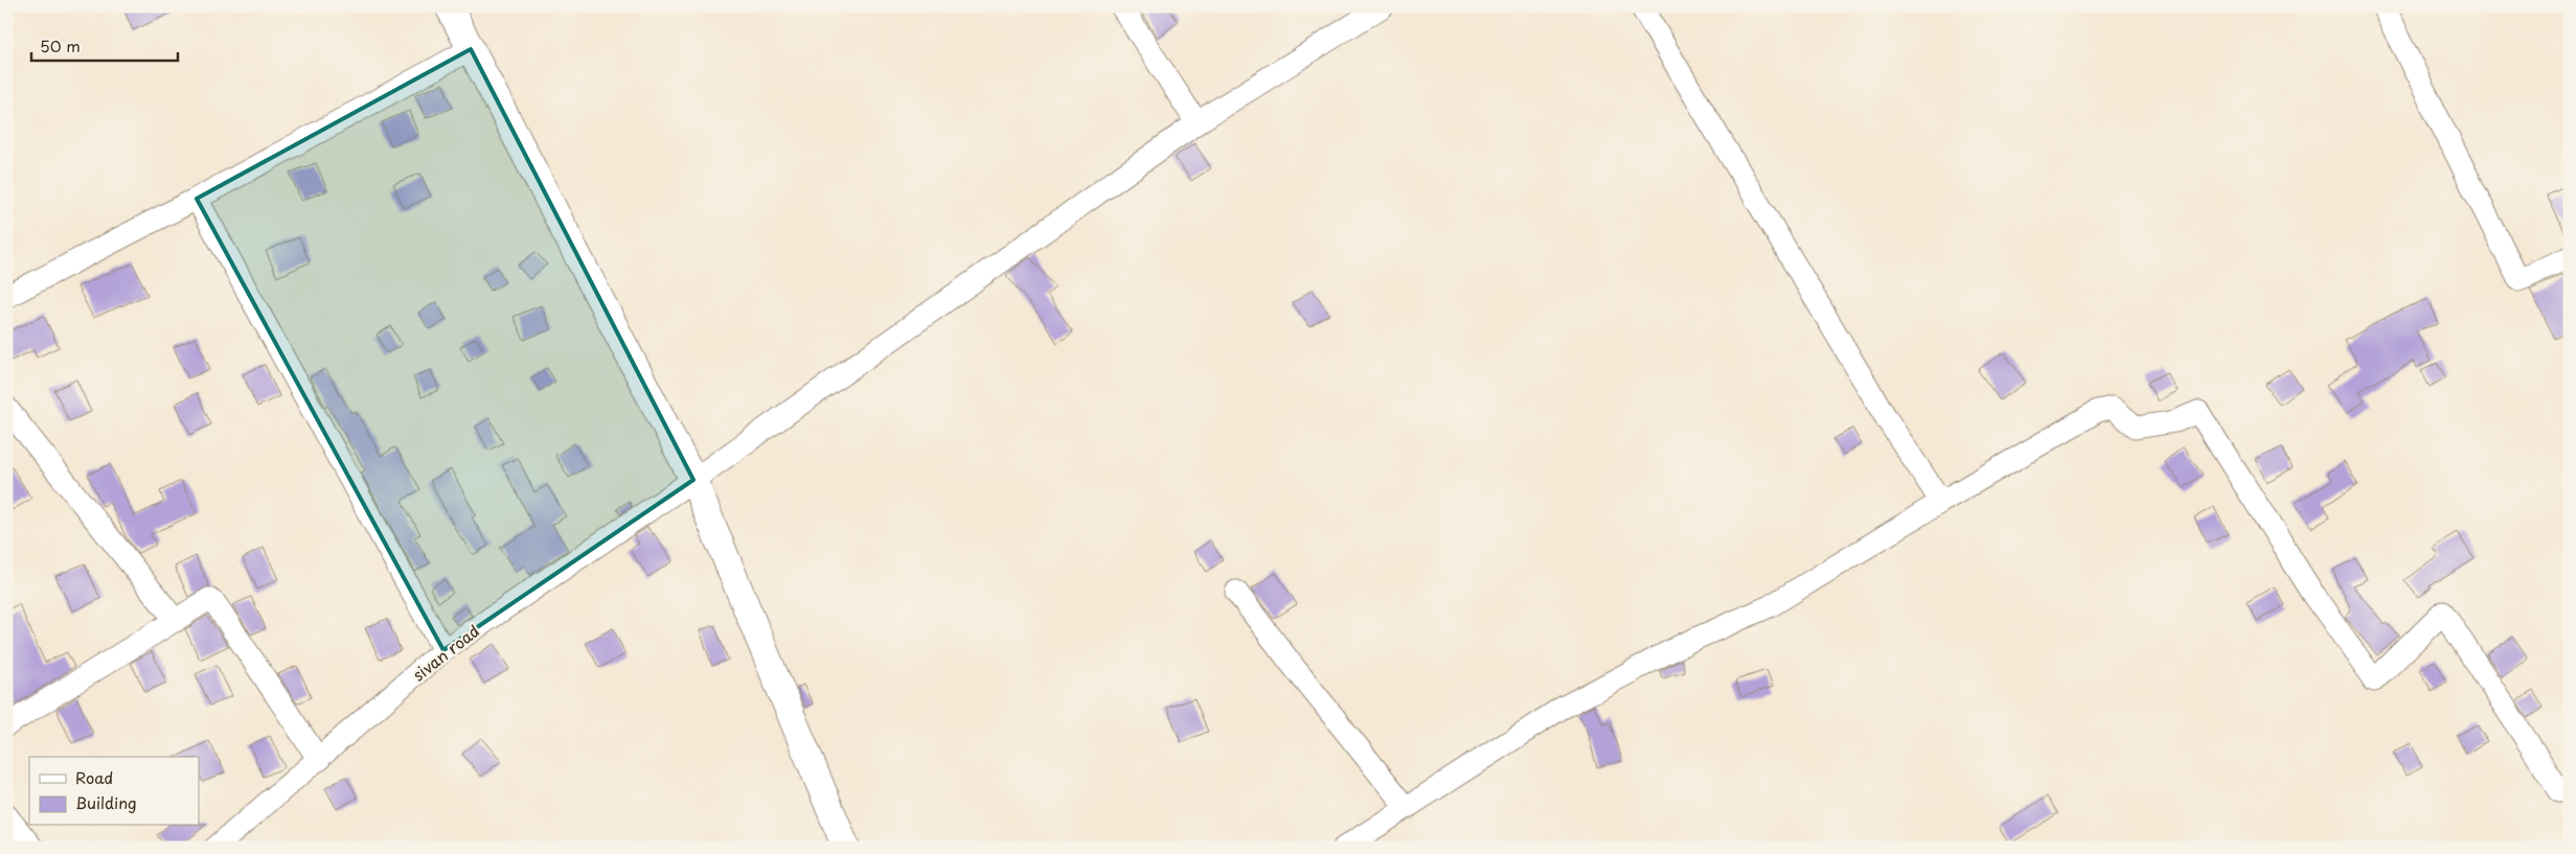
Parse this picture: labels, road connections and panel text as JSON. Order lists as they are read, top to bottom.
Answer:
{
  "streets": {
    "street": ["sivan road"]
  },
  "legend": ["Road", "Building"],
  "scale_bar": "50 m"
}
